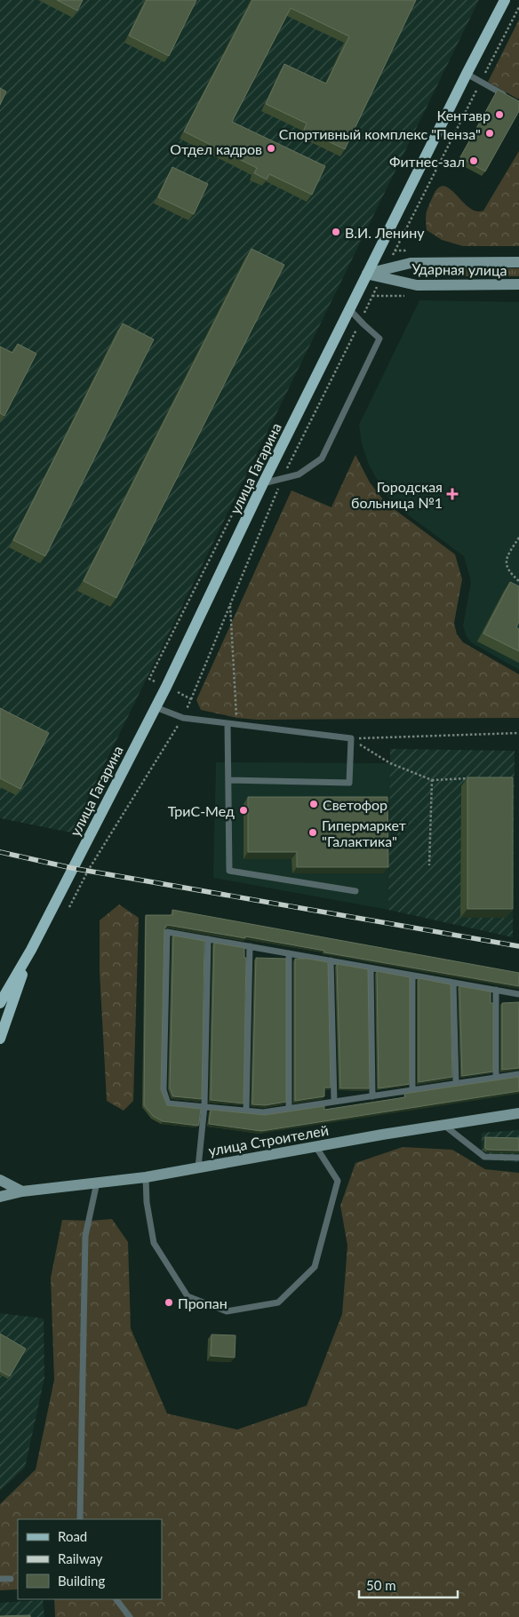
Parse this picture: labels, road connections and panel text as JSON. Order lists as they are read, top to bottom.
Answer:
{
  "streets": {
    "main road": ["Ударная улица", "улица Гагарина", "улица Строителей"]
  },
  "crossings": [
    ["Ударная улица", "улица Гагарина"]
  ],
  "places": {
    "other": [
      "Кентавр",
      "Спортивный комплекс \"Пенза\"",
      "Отдел кадров",
      "Фитнес-зал",
      "В.И. Ленину",
      "Светофор",
      "ТриС-Мед",
      "Гипермаркет \"Галактика\"",
      "Пропан"
    ],
    "health": ["Городская больница №1"]
  },
  "legend": ["Road", "Railway", "Building"],
  "scale_bar": "50 m"
}
